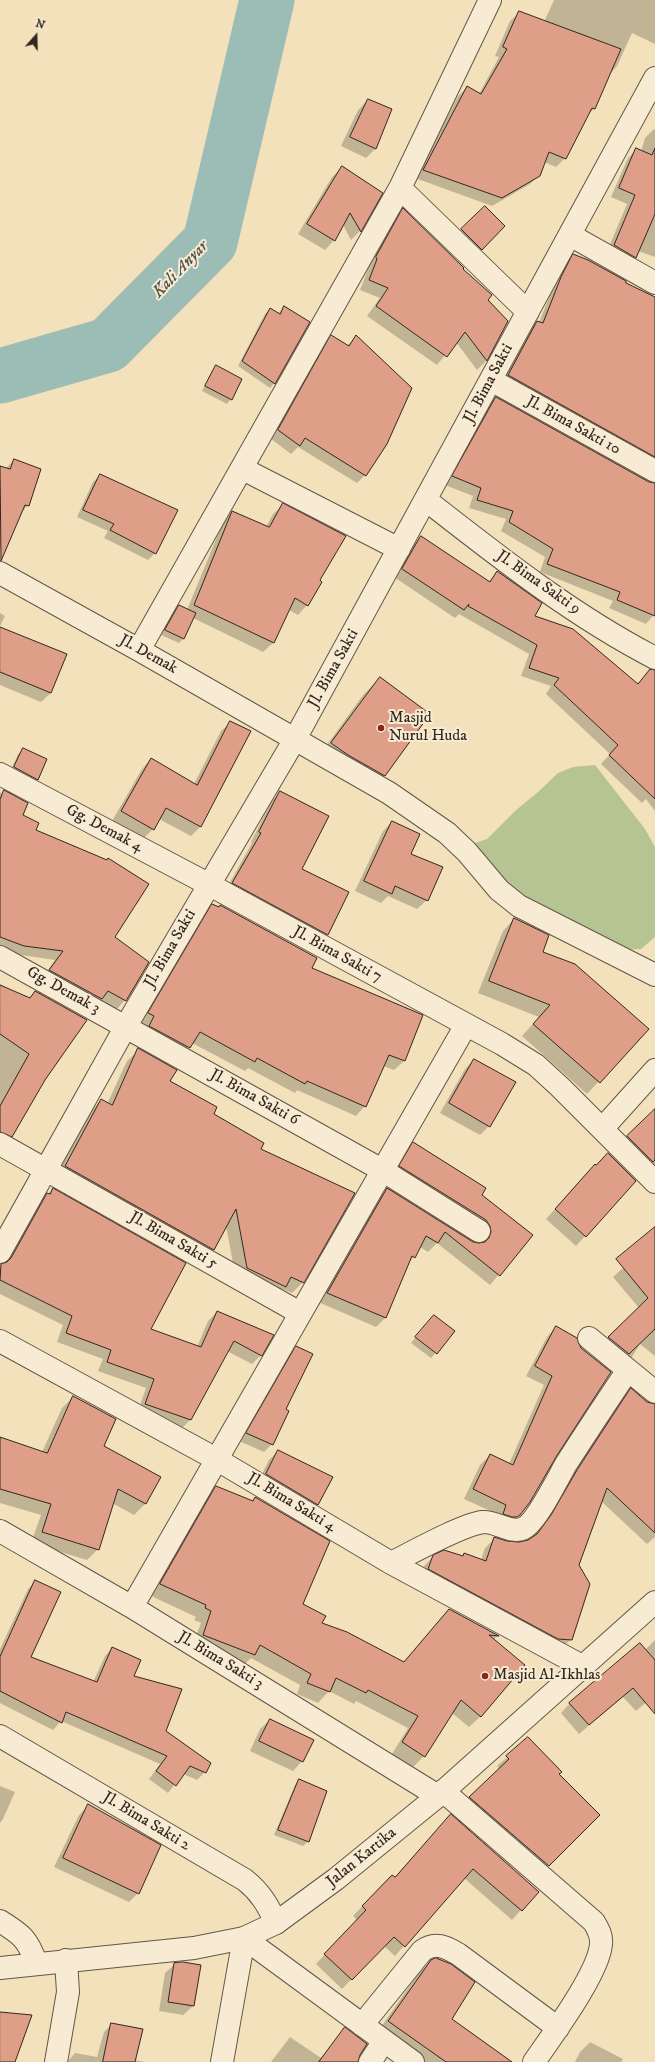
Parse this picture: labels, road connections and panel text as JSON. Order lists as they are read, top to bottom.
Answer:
{
  "streets": {
    "street": [
      "Jl. Bima Sakti",
      "Jl. Bima Sakti 10",
      "Jl. Bima Sakti 9",
      "Jl. Demak",
      "Gg. Demak 4",
      "Jl. Bima Sakti 7",
      "Gg. Demak 3",
      "Jl. Bima Sakti 6",
      "Jl. Bima Sakti 5",
      "Jl. Bima Sakti 4",
      "Jl. Bima Sakti 3",
      "Jl. Bima Sakti 2",
      "Jalan Kartika"
    ]
  },
  "crossings": [
    ["Jl. Bima Sakti", "Jl. Bima Sakti 10"],
    ["Jl. Bima Sakti", "Jl. Bima Sakti 9"],
    ["Jl. Bima Sakti", "Jl. Demak"],
    ["Jl. Bima Sakti", "Gg. Demak 4"],
    ["Jl. Bima Sakti", "Jl. Bima Sakti 7"],
    ["Jl. Bima Sakti", "Gg. Demak 3"],
    ["Jl. Bima Sakti", "Jl. Bima Sakti 6"],
    ["Jl. Bima Sakti", "Jl. Bima Sakti 5"],
    ["Gg. Demak 4", "Jl. Bima Sakti 7"],
    ["Gg. Demak 3", "Jl. Bima Sakti 6"],
    ["Jl. Bima Sakti 4", "Jalan Kartika"],
    ["Jl. Bima Sakti 3", "Jalan Kartika"],
    ["Jl. Bima Sakti 2", "Jalan Kartika"]
  ],
  "water": ["Kali Anyar"],
  "places": ["Masjid Nurul Huda", "Masjid Al-Ikhlas"],
  "north": "top"
}
